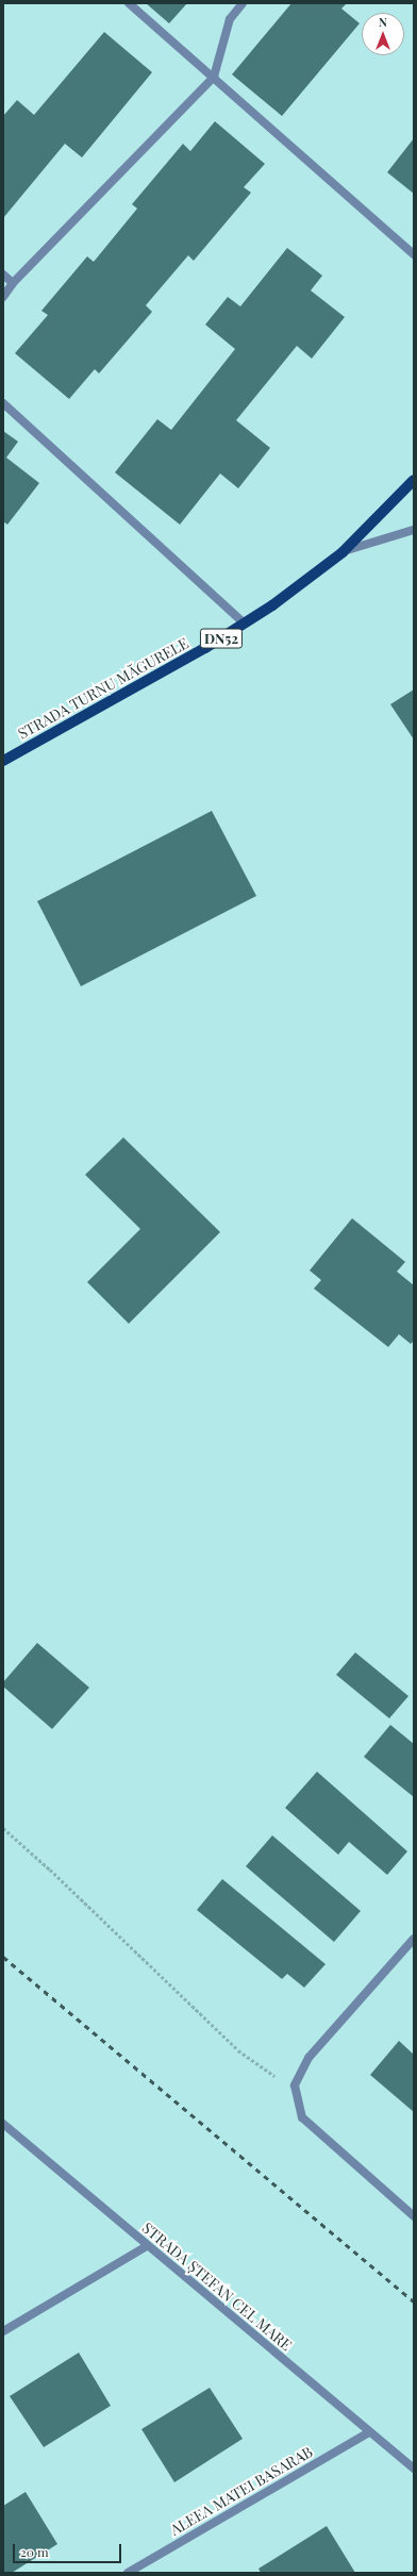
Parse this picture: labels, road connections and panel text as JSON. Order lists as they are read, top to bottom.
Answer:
{
  "streets": {
    "main road": ["DN52", "STRADA TURNU MĂGURELE"],
    "street": ["STRADA ȘTEFAN CEL MARE", "ALEEA MATEI BASARAB"]
  },
  "crossings": [
    ["STRADA ȘTEFAN CEL MARE", "ALEEA MATEI BASARAB"]
  ],
  "scale_bar": "20 m",
  "north": "top"
}
